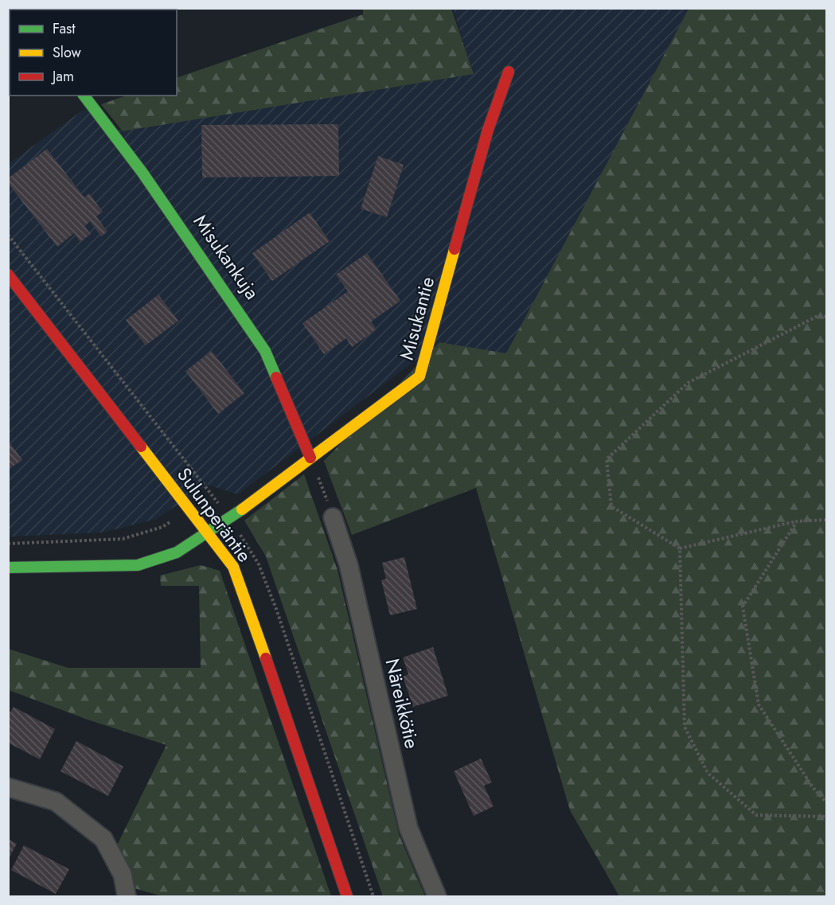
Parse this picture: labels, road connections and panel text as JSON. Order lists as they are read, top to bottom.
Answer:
{
  "streets": {
    "street": [
      "Misukankuja",
      "Misukantie",
      "Sulunperäntie",
      "Näreikkötie"
    ]
  },
  "crossings": [
    ["Misukankuja", "Misukantie"],
    ["Misukantie", "Sulunperäntie"]
  ],
  "legend": ["Fast", "Slow", "Jam"]
}
